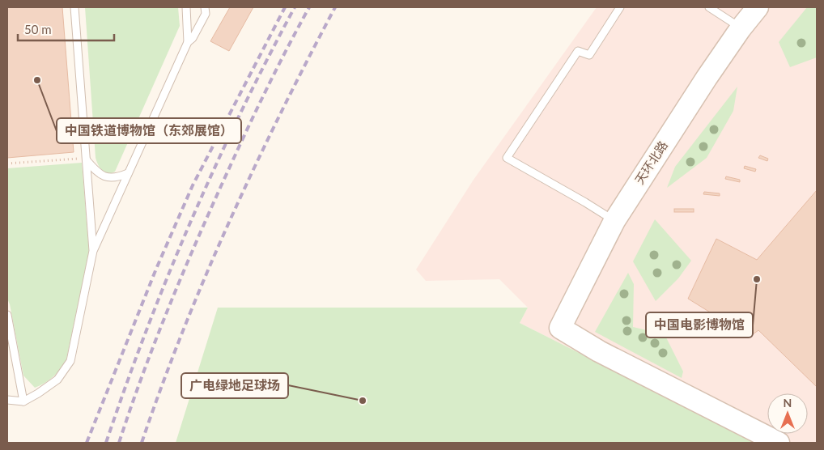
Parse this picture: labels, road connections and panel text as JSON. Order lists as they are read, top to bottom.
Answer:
{
  "streets": {
    "street": ["天环北路"]
  },
  "places": ["中国铁道博物馆（东郊展馆）", "中国电影博物馆", "广电绿地足球场"],
  "scale_bar": "50 m",
  "north": "top"
}
